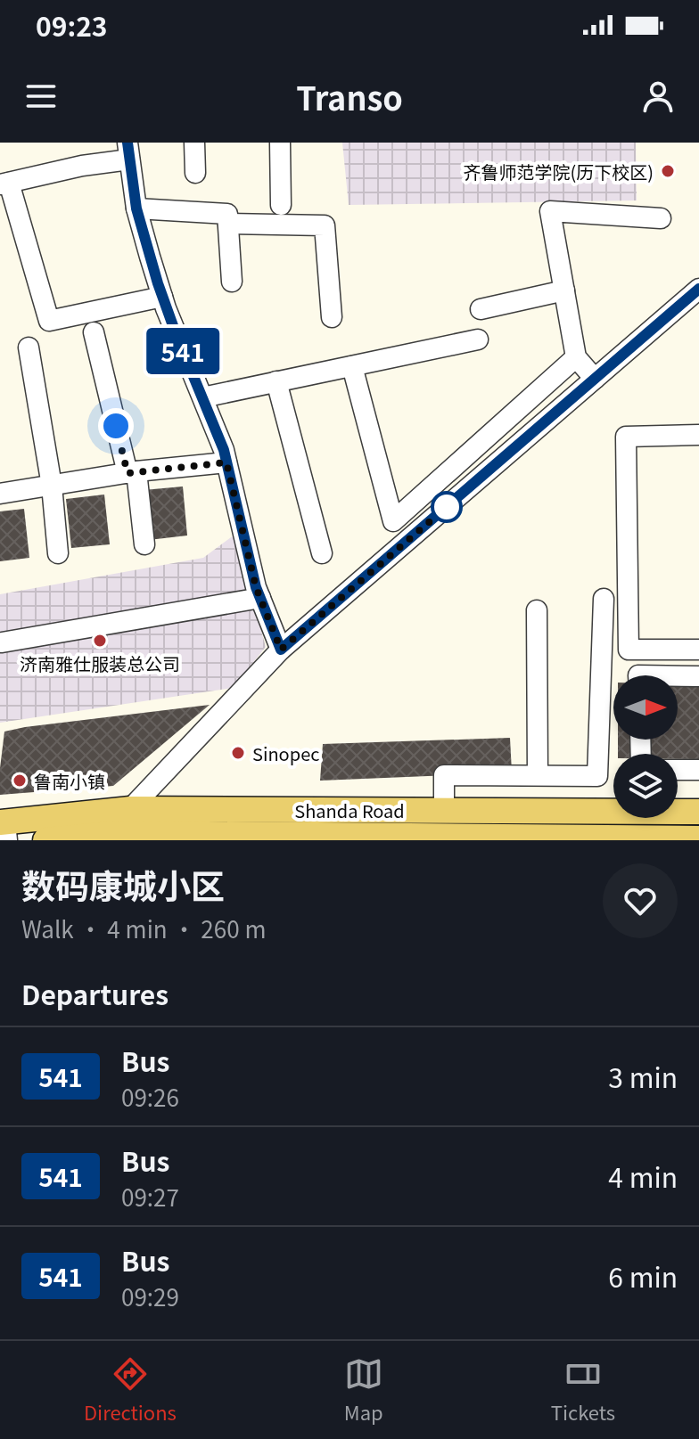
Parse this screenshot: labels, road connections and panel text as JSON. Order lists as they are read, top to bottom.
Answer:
{
  "streets": {
    "main road": ["Shanda Road"]
  },
  "places": [
    "齐鲁师范学院(历下校区)",
    "济南雅仕服装总公司",
    "Sinopec",
    "鲁南小镇"
  ],
  "lines": ["bus line 541"],
  "north": "right",
  "page": {
    "status": "09:23",
    "header": "Transo",
    "on_map": "541",
    "heading": [
      ["数码康城小区", "Walk · 4 min · 260 m"],
      "Departures"
    ],
    "list": [
      {
        "mark": "541",
        "name": "Bus",
        "note": "09:26",
        "value": "3 min"
      },
      {
        "mark": "541",
        "name": "Bus",
        "note": "09:27",
        "value": "4 min"
      },
      {
        "mark": "541",
        "name": "Bus",
        "note": "09:29",
        "value": "6 min"
      }
    ],
    "tabs": ["Directions", "Map", "Tickets"]
  }
}
